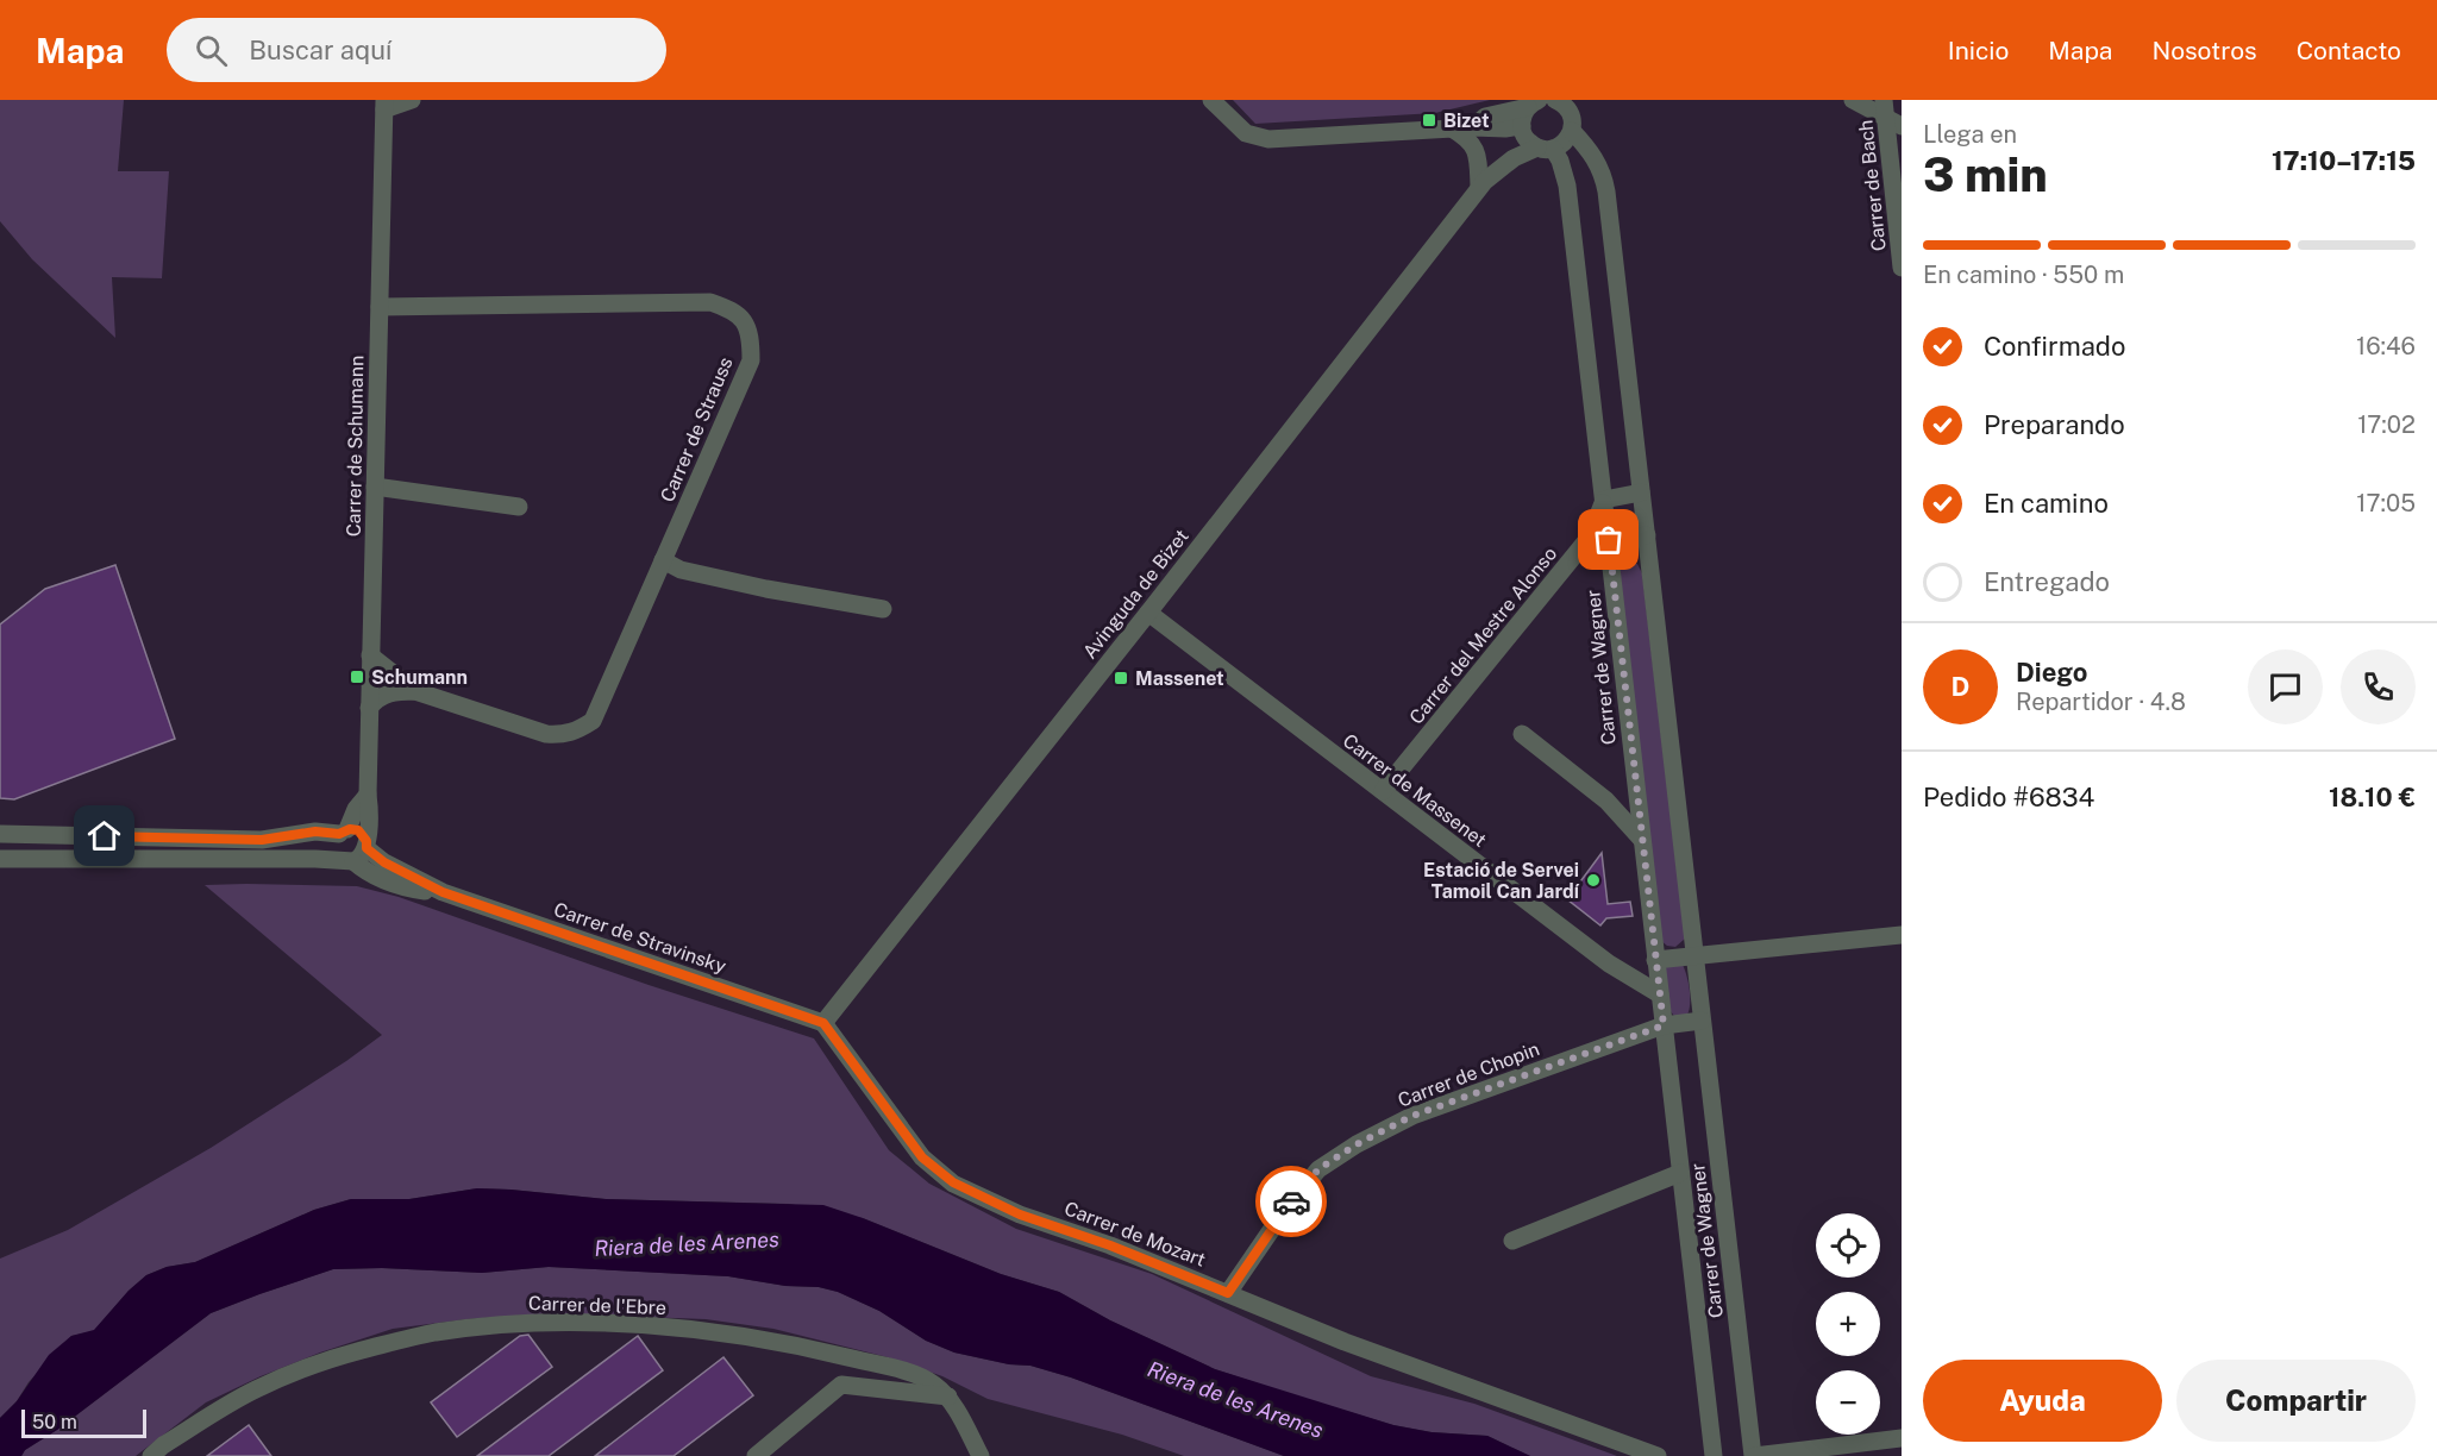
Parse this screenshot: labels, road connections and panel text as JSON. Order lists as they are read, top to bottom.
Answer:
{
  "streets": {
    "street": [
      "Carrer de Bach",
      "Carrer de Strauss",
      "Carrer de Schumann",
      "Avinguda de Bizet",
      "Carrer del Mestre Alonso",
      "Carrer de Wagner",
      "Carrer de Massenet",
      "Carrer de Stravinsky",
      "Carrer de Chopin",
      "Carrer de Mozart",
      "Carrer de l'Ebre"
    ]
  },
  "crossings": [
    ["Carrer de Strauss", "Carrer de Schumann"],
    ["Carrer de Schumann", "Carrer de Stravinsky"],
    ["Avinguda de Bizet", "Carrer de Wagner"],
    ["Avinguda de Bizet", "Carrer de Massenet"],
    ["Avinguda de Bizet", "Carrer de Stravinsky"],
    ["Avinguda de Bizet", "Carrer de Mozart"],
    ["Carrer del Mestre Alonso", "Carrer de Wagner"],
    ["Carrer del Mestre Alonso", "Carrer de Massenet"],
    ["Carrer de Wagner", "Carrer de Massenet"],
    ["Carrer de Wagner", "Carrer de Chopin"],
    ["Carrer de Stravinsky", "Carrer de Mozart"],
    ["Carrer de Chopin", "Carrer de Mozart"]
  ],
  "water": ["Riera de les Arenes"],
  "places": {
    "transit": ["Bizet", "Schumann", "Massenet"],
    "other": ["Estació de Servei Tamoil Can Jardí"]
  },
  "scale_bar": "50 m",
  "page": {
    "header": "Mapa",
    "search": "Buscar aquí",
    "nav": [
      "Inicio",
      "Mapa",
      "Nosotros",
      "Contacto"
    ],
    "heading": ["3 min", "Llega en", "17:10–17:15"],
    "panel": [
      "Diego",
      "Repartidor · 4.8",
      "Pedido #6834",
      "18.10 €"
    ],
    "bar": "En camino · 550 m",
    "list": [
      ["Confirmado", "16:46"],
      ["Preparando", "17:02"],
      ["En camino", "17:05"],
      "Entregado"
    ],
    "round": "D",
    "map_buttons": ["+", "−"],
    "buttons": ["Ayuda", "Compartir"],
    "scale": "50 m"
  }
}
